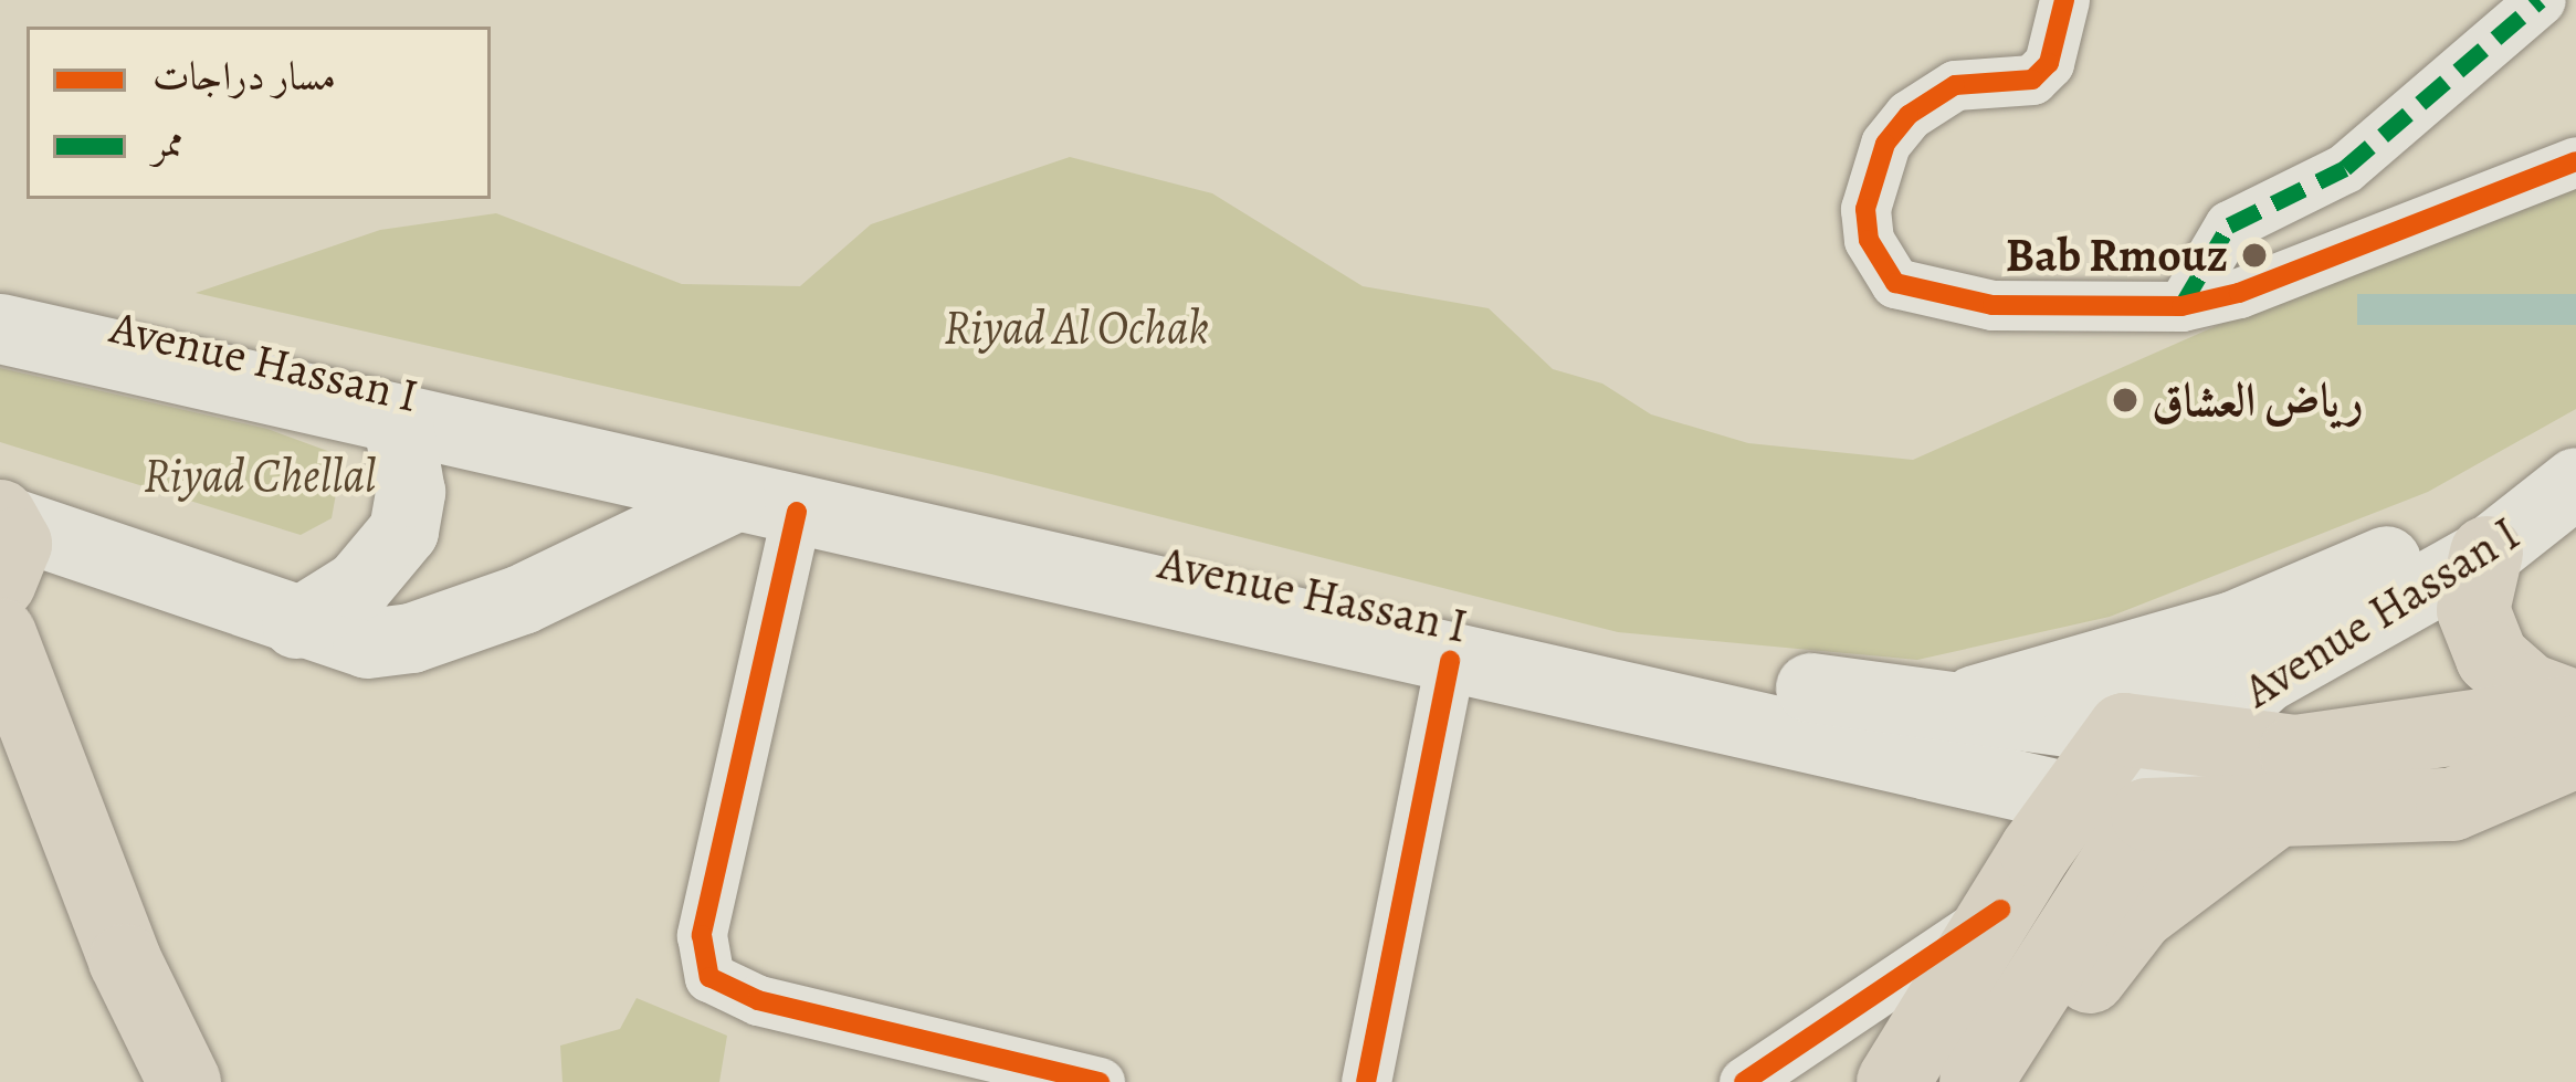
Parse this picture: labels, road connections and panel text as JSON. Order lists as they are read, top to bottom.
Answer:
{
  "streets": {
    "main road": ["Avenue Hassan I"]
  },
  "parks": ["Riyad Al Ochak", "Riyad Chellal"],
  "places": ["Bab Rmouz", "رياض العشاق"],
  "legend": ["مسار دراجات", "ممر"]
}
